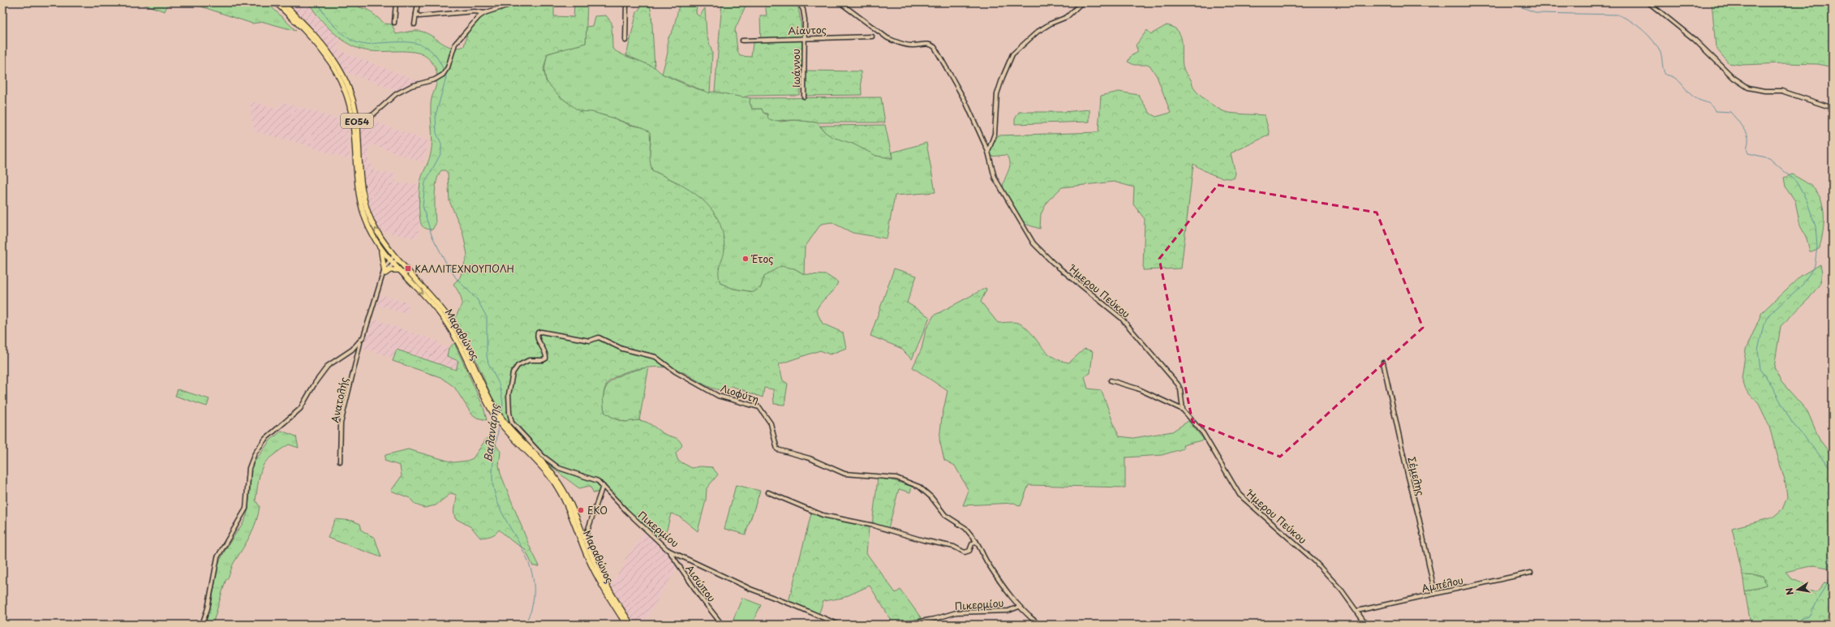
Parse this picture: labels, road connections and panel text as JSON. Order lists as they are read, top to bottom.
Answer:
{
  "streets": {
    "main road": ["ΕΟ54", "Μαραθώνος"],
    "street": [
      "Αίαντος",
      "Ιωάννου",
      "Ήμερου Πεύκου",
      "Λιοφύτη",
      "Ανατολής",
      "Σέμελης",
      "Πικερμίου",
      "Αισώπου",
      "Αμπέλου"
    ]
  },
  "crossings": [
    ["Αίαντος", "Ιωάννου"],
    ["Ήμερου Πεύκου", "Αμπέλου"],
    ["Μαραθώνος", "Ανατολής"],
    ["Λιοφύτη", "Πικερμίου"],
    ["Σέμελης", "Αμπέλου"],
    ["Πικερμίου", "Αισώπου"]
  ],
  "water": ["Βαλανάρης"],
  "places": {
    "other": ["Έτος", "EKO"],
    "transit": ["ΚΑΛΛΙΤΕΧΝΟΥΠΟΛΗ"]
  },
  "north": "left"
}
